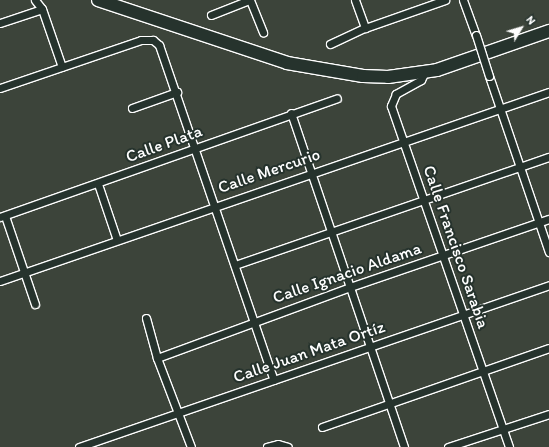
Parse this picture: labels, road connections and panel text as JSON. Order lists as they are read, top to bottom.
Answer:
{
  "streets": {
    "street": [
      "Calle Plata",
      "Calle Mercurio",
      "Calle Francisco Sarabia",
      "Calle Ignacio Aldama",
      "Calle Juan Mata Ortíz"
    ]
  },
  "crossings": [
    ["Calle Mercurio", "Calle Francisco Sarabia"],
    ["Calle Francisco Sarabia", "Calle Ignacio Aldama"],
    ["Calle Francisco Sarabia", "Calle Juan Mata Ortíz"]
  ],
  "north": "top right"
}
